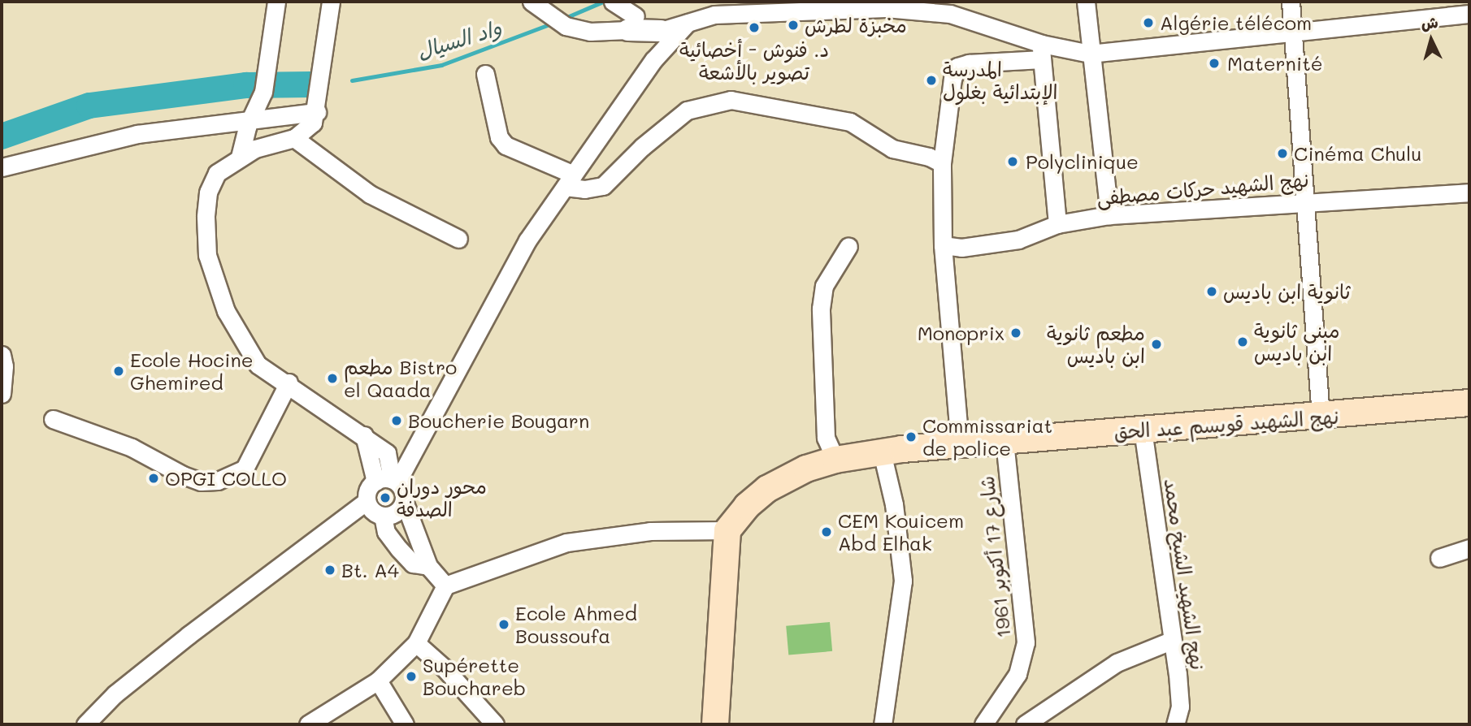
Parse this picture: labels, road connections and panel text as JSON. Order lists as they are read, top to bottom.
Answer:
{
  "streets": {
    "main road": ["نهج الشهيد قويسم عبد الحق"],
    "street": ["نهج الشهيد حركات مصطفى", "شارع 17 أكتوبر 1961", "نهج الشهيد الشيخ محمد"]
  },
  "crossings": [
    ["نهج الشهيد حركات مصطفى", "شارع 17 أكتوبر 1961"],
    ["نهج الشهيد قويسم عبد الحق", "شارع 17 أكتوبر 1961"],
    ["نهج الشهيد قويسم عبد الحق", "نهج الشهيد الشيخ محمد"]
  ],
  "water": ["واد السيال"],
  "places": [
    "Algérie télécom",
    "مخبزة لطرش",
    "د. فنوش - أخصائية تصوير بالأشعة",
    "Maternité",
    "المدرسة الإبتدائية بغلول",
    "Cinéma Chulu",
    "Polyclinique",
    "ثانوية ابن باديس",
    "Monoprix",
    "مبنى ثانوية ابن باديس",
    "مطعم ثانوية ابن باديس",
    "Ecole Hocine Ghemired",
    "مطعم Bistro el Qaada",
    "Boucherie Bougarn",
    "Commissariat de police",
    "OPGI COLLO",
    "محور دوران الصدفة",
    "CEM Kouicem Abd Elhak",
    "Bt. A4",
    "Ecole Ahmed Boussoufa",
    "Supérette Bouchareb"
  ],
  "north": "top"
}
